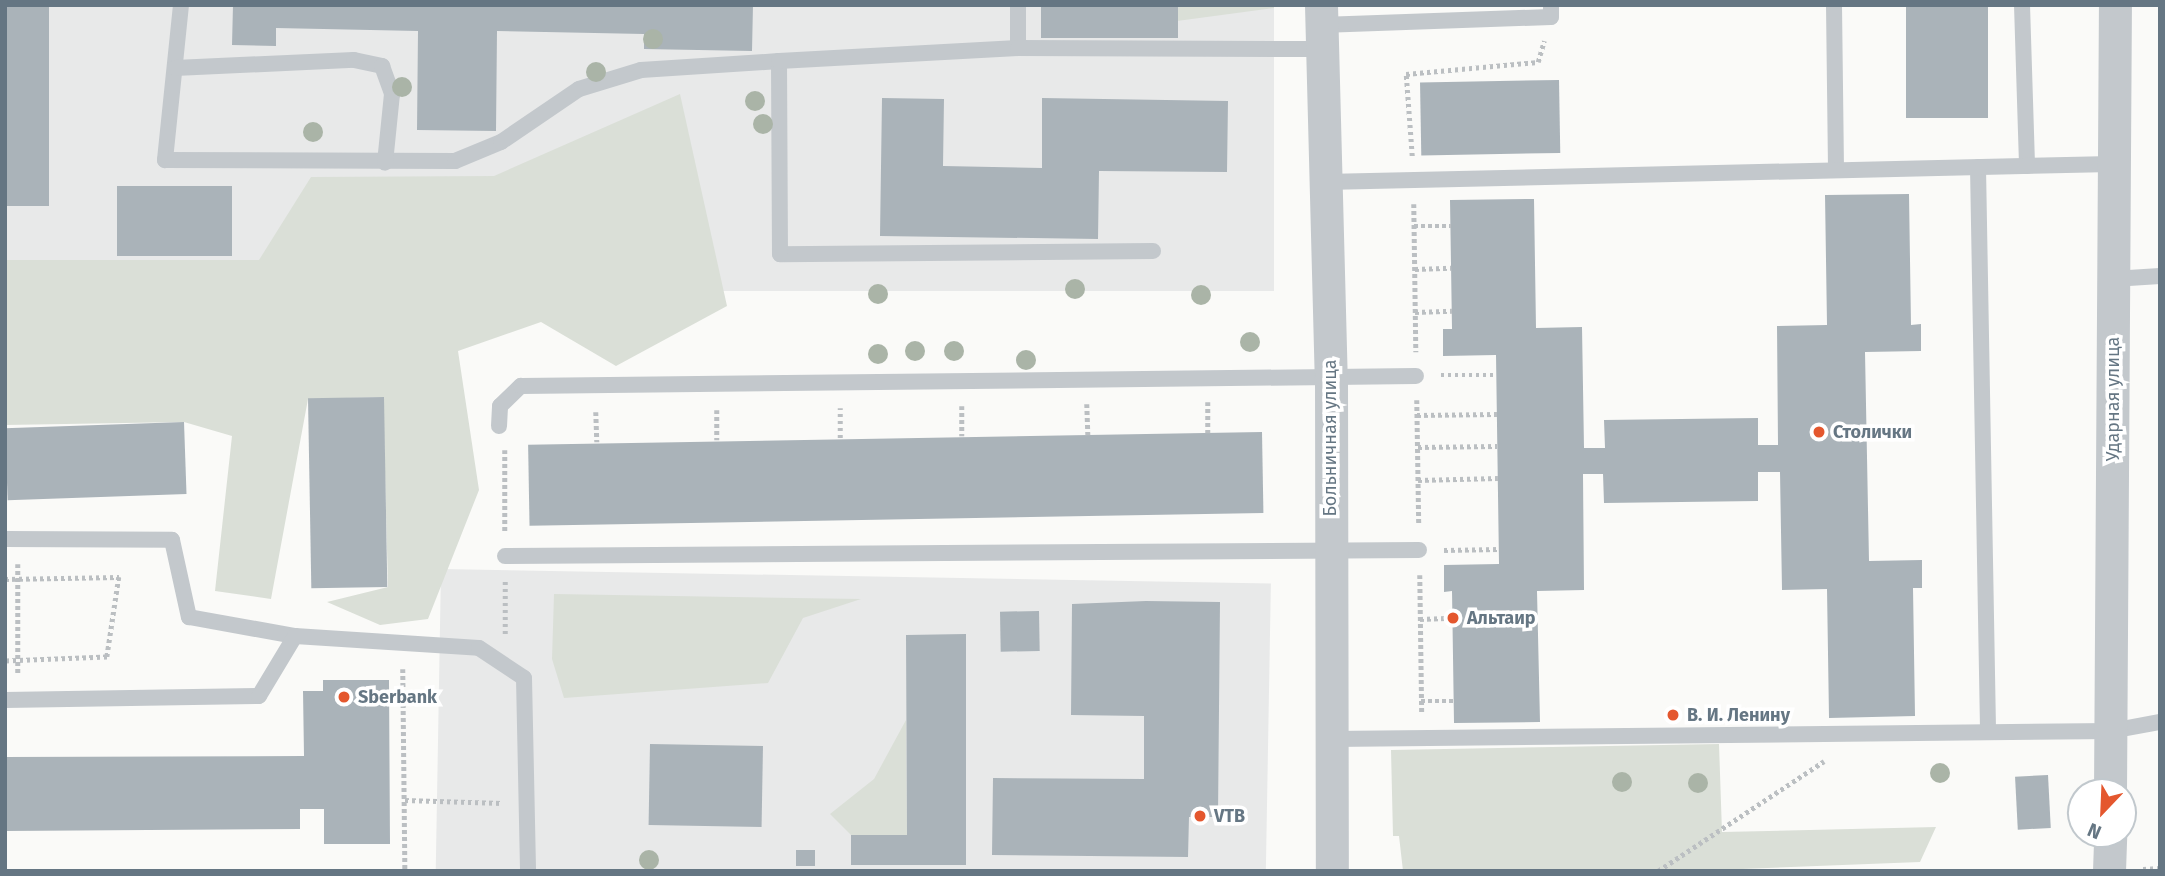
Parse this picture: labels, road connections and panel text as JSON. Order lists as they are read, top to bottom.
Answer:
{
  "streets": {
    "street": ["Ударная улица", "Больничная улица"]
  },
  "places": [
    "Столички",
    "Альтаир",
    "Sberbank",
    "В. И. Ленину",
    "VTB"
  ],
  "north": "bottom left"
}
